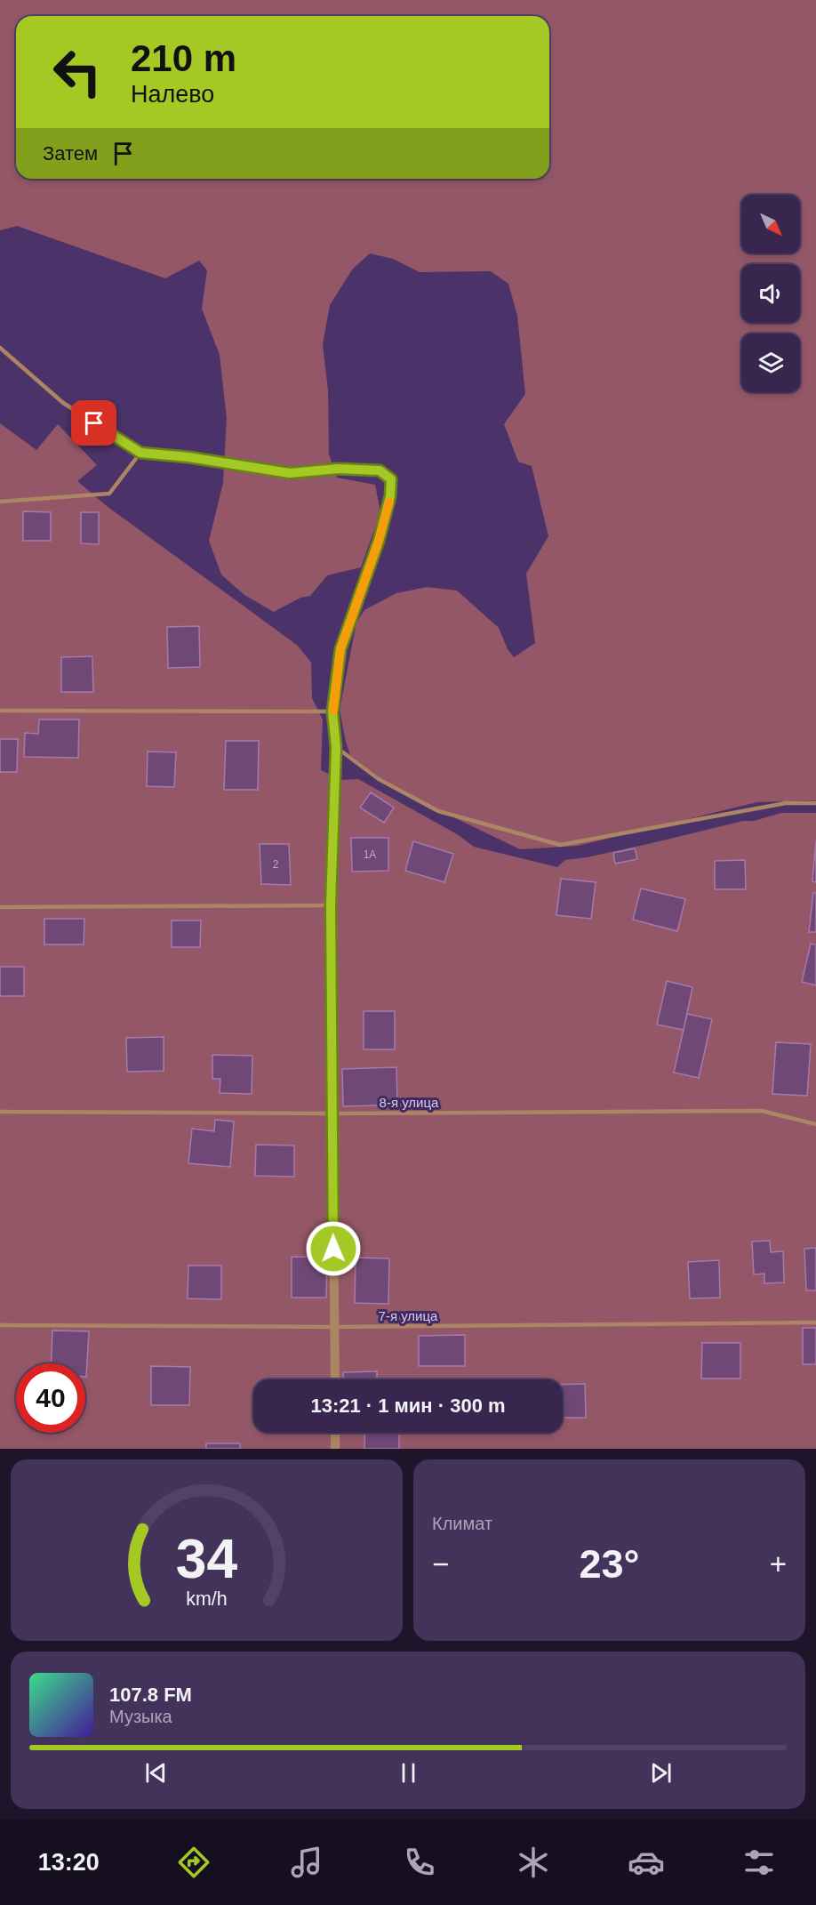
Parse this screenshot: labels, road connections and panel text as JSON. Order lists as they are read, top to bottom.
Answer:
{
  "streets": {
    "lane": ["8-я улица", "7-я улица"]
  },
  "house_numbers": ["1А", "2"],
  "north": "bottom right",
  "page": {
    "turn": ["210 m", "Налево"],
    "then": "Затем",
    "limit": "40",
    "trip": "13:21 · 1 мин · 300 m",
    "tile": "Климат",
    "heat": ["−", "23°", "+"],
    "song": ["107.8 FM", "Музыка"],
    "tabs": "13:20",
    "gauge": ["34", "km/h"]
  }
}
